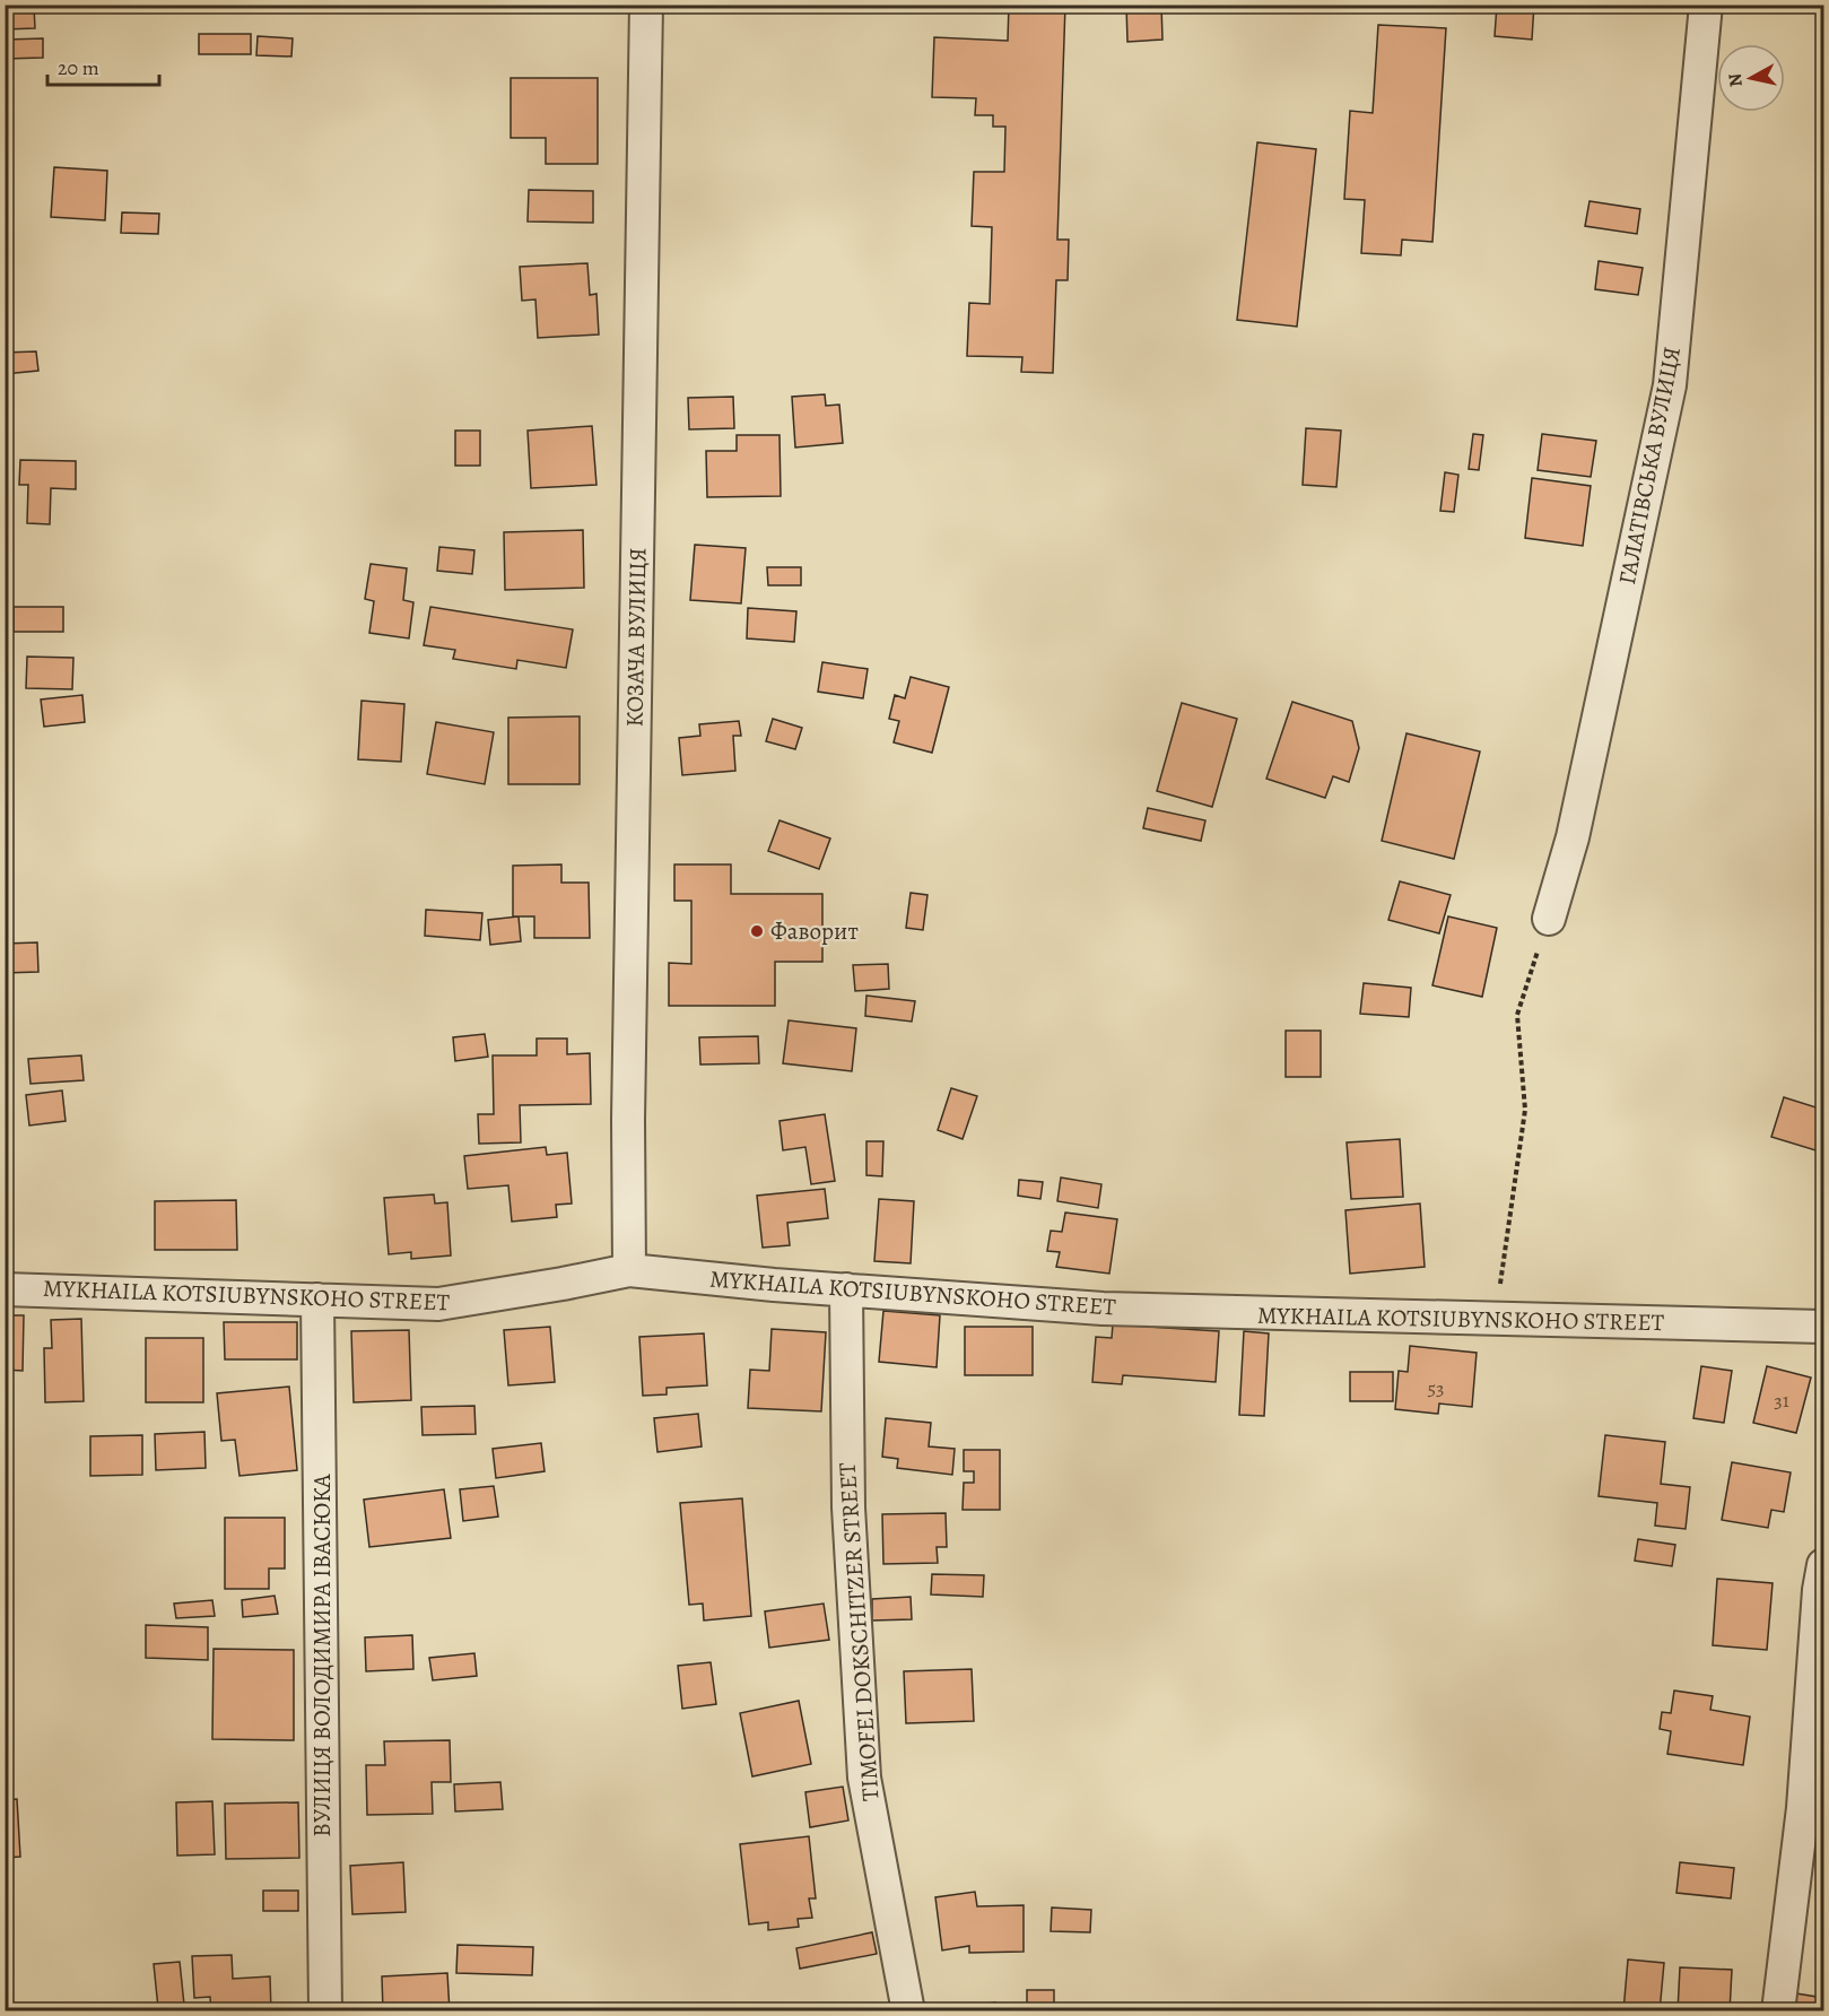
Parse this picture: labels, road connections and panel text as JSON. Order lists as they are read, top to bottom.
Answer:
{
  "streets": {
    "street": [
      "ГАЛАТІВСЬКА ВУЛИЦЯ",
      "КОЗАЧА ВУЛИЦЯ",
      "MYKHAILA KOTSIUBYNSKOHO STREET",
      "TIMOFEI DOKSCHITZER STREET",
      "ВУЛИЦЯ ВОЛОДИМИРА ІВАСЮКА"
    ]
  },
  "crossings": [
    ["КОЗАЧА ВУЛИЦЯ", "MYKHAILA KOTSIUBYNSKOHO STREET"],
    ["MYKHAILA KOTSIUBYNSKOHO STREET", "TIMOFEI DOKSCHITZER STREET"],
    ["MYKHAILA KOTSIUBYNSKOHO STREET", "ВУЛИЦЯ ВОЛОДИМИРА ІВАСЮКА"]
  ],
  "places": ["Фаворит"],
  "house_numbers": ["53", "31"],
  "scale_bar": "20 m",
  "north": "left"
}
